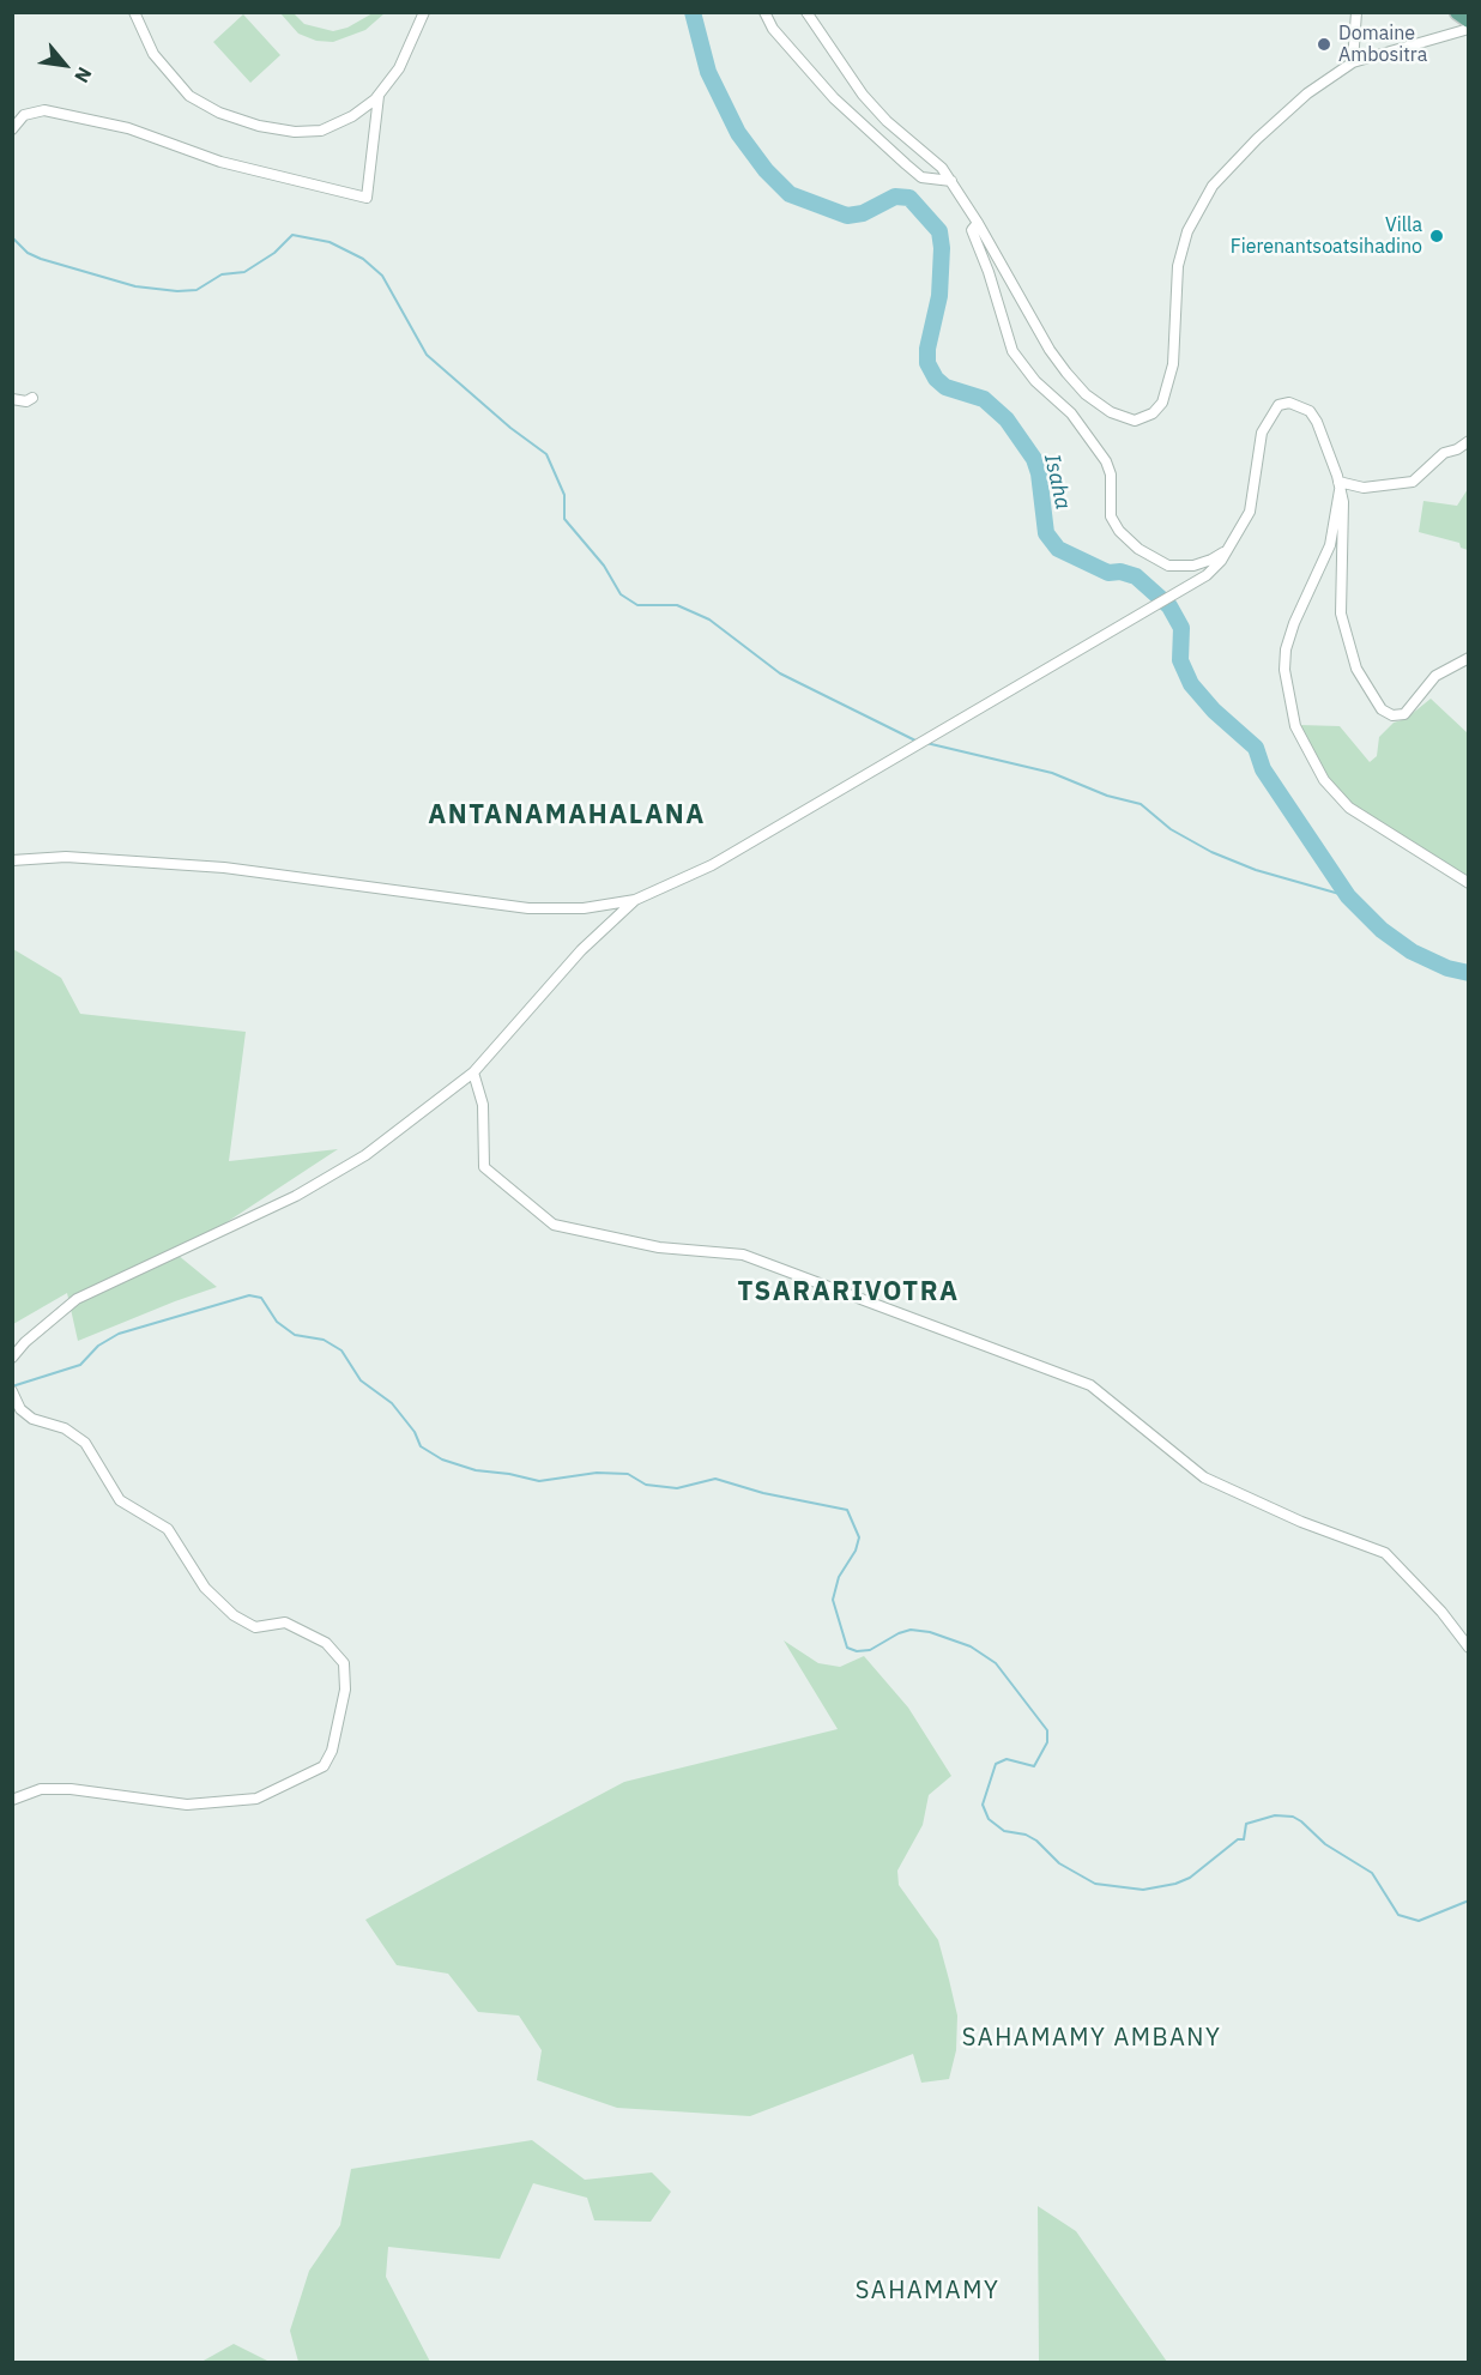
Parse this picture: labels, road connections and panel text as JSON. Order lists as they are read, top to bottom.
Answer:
{
  "districts": [
    "ANTANAMAHALANA",
    "TSARARIVOTRA",
    "SAHAMAMY AMBANY",
    "SAHAMAMY"
  ],
  "water": ["Isaha"],
  "places": ["Domaine Ambositra", "Villa Fierenantsoatsihadino"],
  "north": "bottom right"
}
